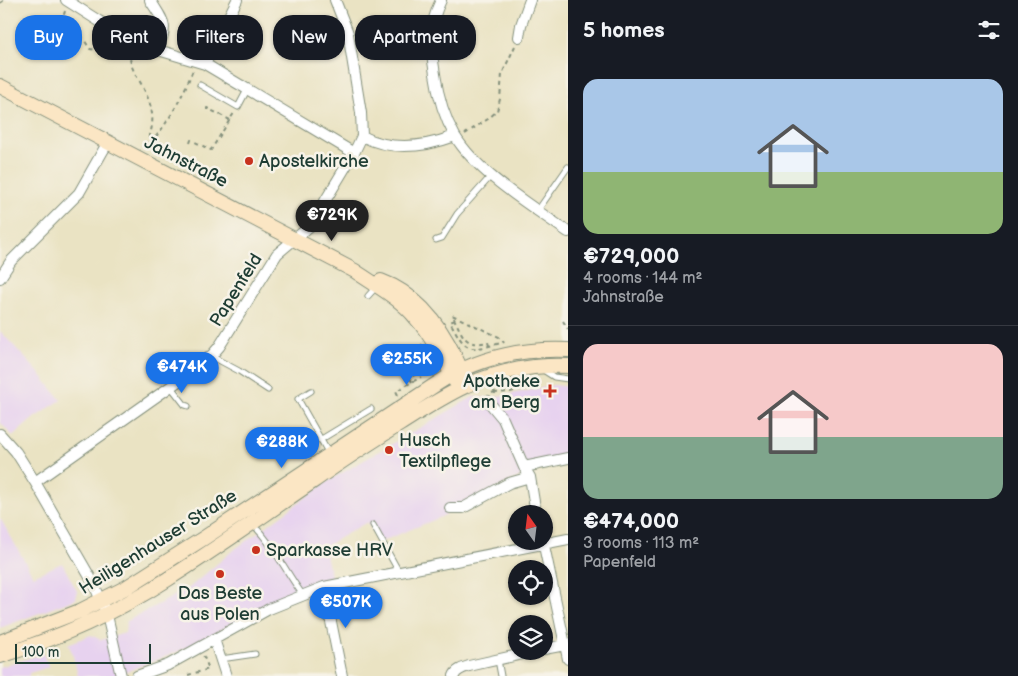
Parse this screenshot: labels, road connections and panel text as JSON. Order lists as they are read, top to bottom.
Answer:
{
  "streets": {
    "main road": ["Jahnstraße", "Heiligenhauser Straße"],
    "street": ["Papenfeld"]
  },
  "crossings": [
    ["Jahnstraße", "Papenfeld"],
    ["Jahnstraße", "Heiligenhauser Straße"]
  ],
  "places": {
    "other": [
      "Apostelkirche",
      "Husch Textilpflege",
      "Sparkasse HRV",
      "Das Beste aus Polen"
    ],
    "health": ["Apotheke am Berg"]
  },
  "scale_bar": "100 m",
  "north": "top",
  "page": {
    "heading": "5 homes",
    "chip": [
      "Buy",
      "Rent",
      "Filters",
      "New",
      "Apartment"
    ],
    "list": [
      {
        "name": "€729,000",
        "note": "4 rooms · 144 m² · Jahnstraße"
      },
      {
        "name": "€474,000",
        "note": "3 rooms · 113 m² · Papenfeld"
      }
    ],
    "price": [
      "€729K",
      "€255K",
      "€474K",
      "€288K",
      "€507K"
    ],
    "scale": "100 m"
  }
}
